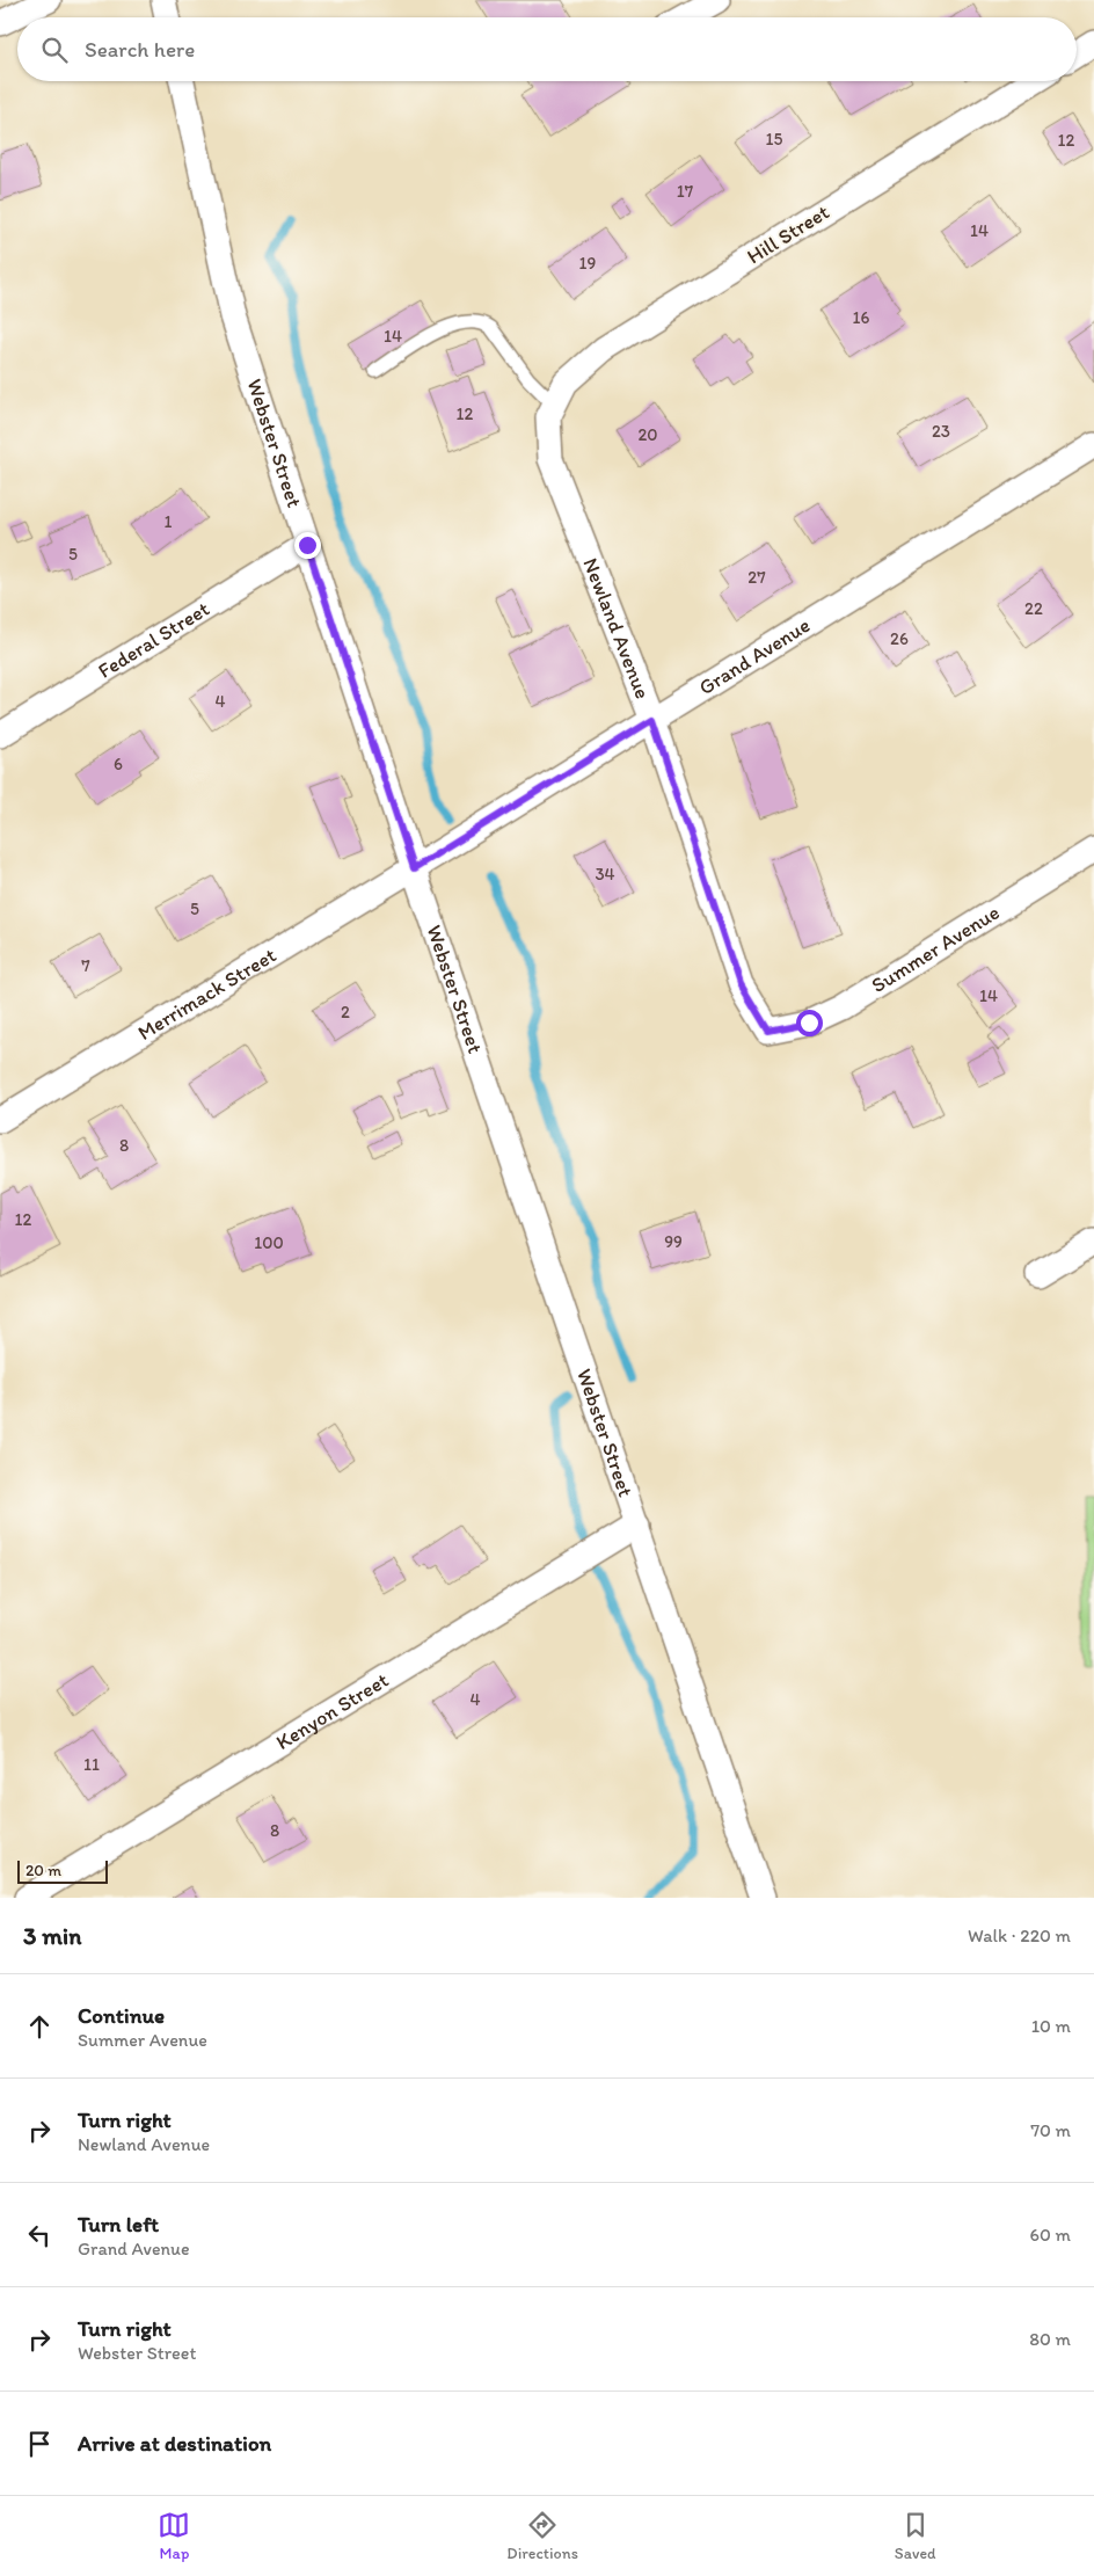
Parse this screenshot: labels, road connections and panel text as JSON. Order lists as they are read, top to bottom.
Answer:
{
  "streets": {
    "street": [
      "Hill Street",
      "Webster Street",
      "Newland Avenue",
      "Federal Street",
      "Grand Avenue",
      "Summer Avenue",
      "Merrimack Street",
      "Kenyon Street"
    ]
  },
  "crossings": [
    ["Hill Street", "Newland Avenue"],
    ["Webster Street", "Federal Street"],
    ["Webster Street", "Grand Avenue"],
    ["Webster Street", "Merrimack Street"],
    ["Webster Street", "Kenyon Street"],
    ["Newland Avenue", "Grand Avenue"],
    ["Newland Avenue", "Summer Avenue"],
    ["Grand Avenue", "Merrimack Street"]
  ],
  "house_numbers": [
    "15",
    "12",
    "17",
    "14",
    "19",
    "16",
    "14",
    "12",
    "23",
    "20",
    "1",
    "5",
    "27",
    "22",
    "26",
    "4",
    "6",
    "34",
    "5",
    "7",
    "14",
    "2",
    "8",
    "12",
    "99",
    "100",
    "4",
    "11",
    "8"
  ],
  "scale_bar": "20 m",
  "page": {
    "search": "Search here",
    "scale": "20 m",
    "heading": ["3 min", "Walk · 220 m"],
    "list": [
      ["Continue", "Summer Avenue", "10 m"],
      ["Turn right", "Newland Avenue", "70 m"],
      ["Turn left", "Grand Avenue", "60 m"],
      ["Turn right", "Webster Street", "80 m"],
      "Arrive at destination"
    ],
    "nav": ["Map", "Directions", "Saved"]
  }
}
